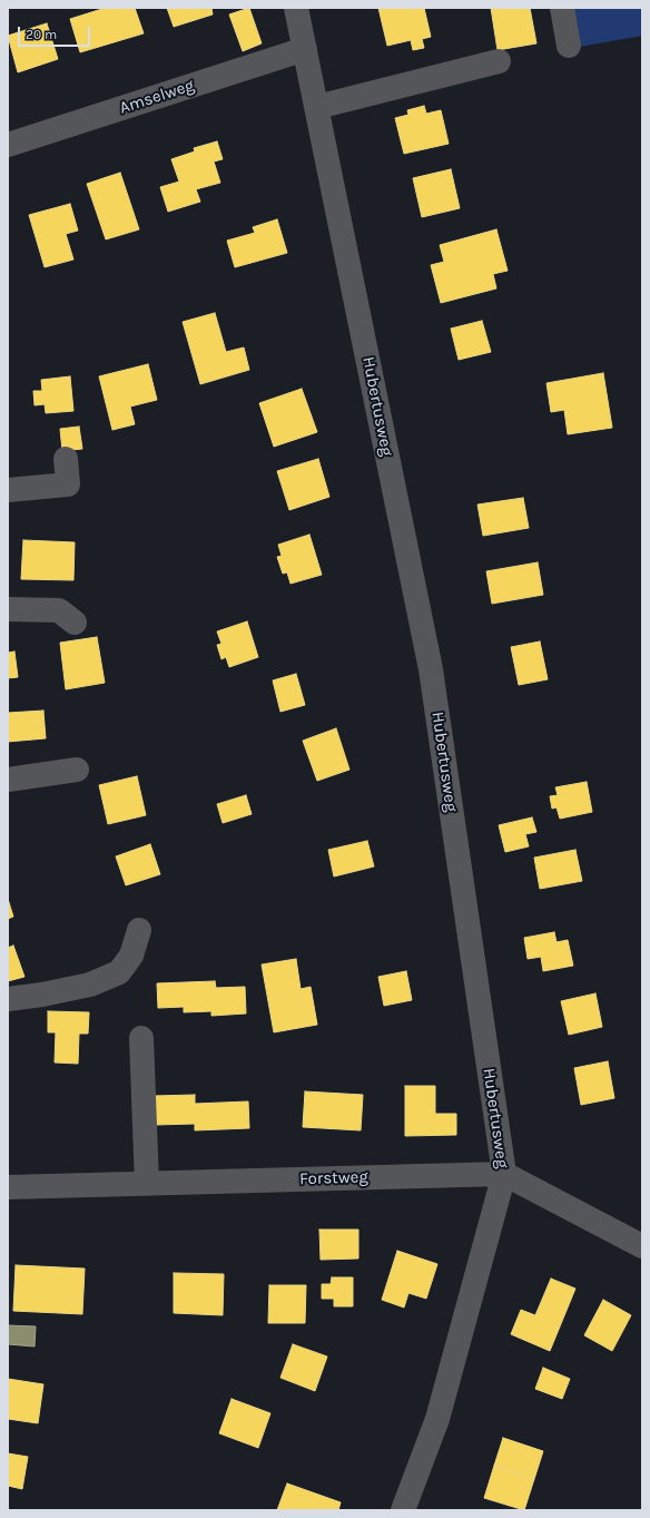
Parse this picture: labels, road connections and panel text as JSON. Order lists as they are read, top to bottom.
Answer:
{
  "streets": {
    "street": ["Amselweg", "Hubertusweg", "Forstweg"]
  },
  "crossings": [
    ["Amselweg", "Hubertusweg"],
    ["Hubertusweg", "Forstweg"]
  ],
  "scale_bar": "20 m"
}
